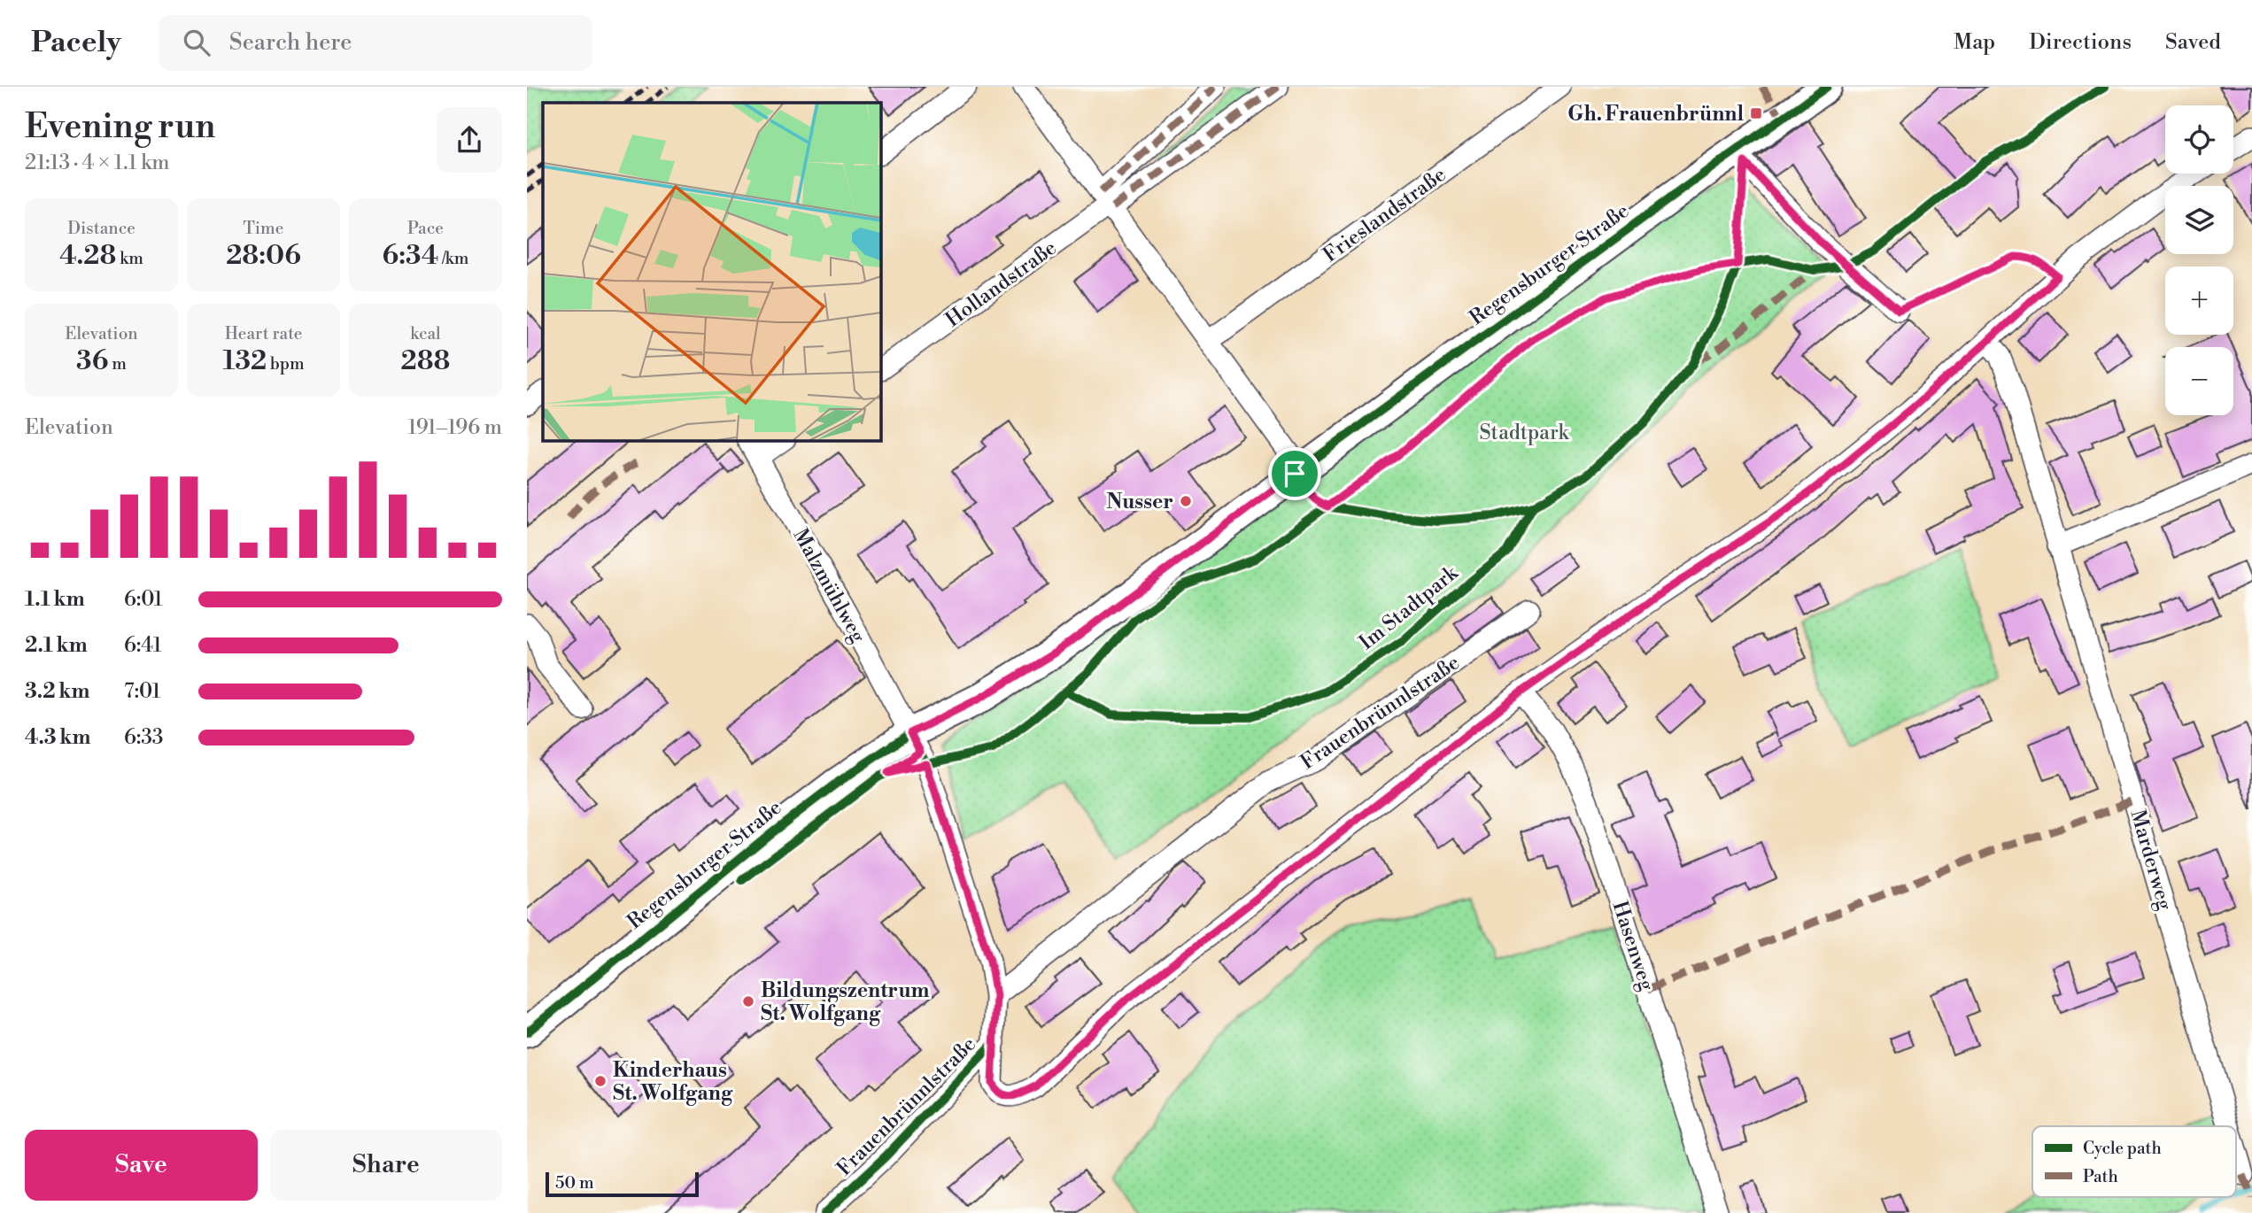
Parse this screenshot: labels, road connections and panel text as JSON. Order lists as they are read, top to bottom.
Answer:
{
  "streets": {
    "street": [
      "Frieslandstraße",
      "Regensburger Straße",
      "Hollandstraße",
      "Malzmühlweg",
      "Frauenbrünnlstraße",
      "Marderweg",
      "Hasenweg"
    ],
    "cycle path": ["Im Stadtpark"]
  },
  "crossings": [
    ["Regensburger Straße", "Malzmühlweg"],
    ["Regensburger Straße", "Frauenbrünnlstraße"],
    ["Malzmühlweg", "Frauenbrünnlstraße"],
    ["Frauenbrünnlstraße", "Marderweg"],
    ["Frauenbrünnlstraße", "Hasenweg"]
  ],
  "parks": ["Stadtpark"],
  "places": {
    "transit": ["Gh. Frauenbrünnl"],
    "other": ["Nusser", "Bildungszentrum St. Wolfgang", "Kinderhaus St. Wolfgang"]
  },
  "legend": ["Cycle path", "Path"],
  "scale_bar": "50 m",
  "page": {
    "header": "Pacely",
    "search": "Search here",
    "nav": ["Map", "Directions", "Saved"],
    "heading": ["Evening run", "21:13 · 4 × 1.1 km"],
    "map_buttons": ["+", "−"],
    "stats": [
      ["Distance", "4.28 km"],
      ["Time", "28:06"],
      ["Pace", "6:34 /km"],
      ["Elevation", "36 m"],
      ["Heart rate", "132 bpm"],
      ["kcal", "288"]
    ],
    "chart": ["Elevation", "191–196 m"],
    "list": [
      {
        "name": "1.1 km",
        "note": "6:01"
      },
      {
        "name": "2.1 km",
        "note": "6:41"
      },
      {
        "name": "3.2 km",
        "note": "7:01"
      },
      {
        "name": "4.3 km",
        "note": "6:33"
      }
    ],
    "buttons": ["Save", "Share"],
    "scale": "50 m"
  }
}
